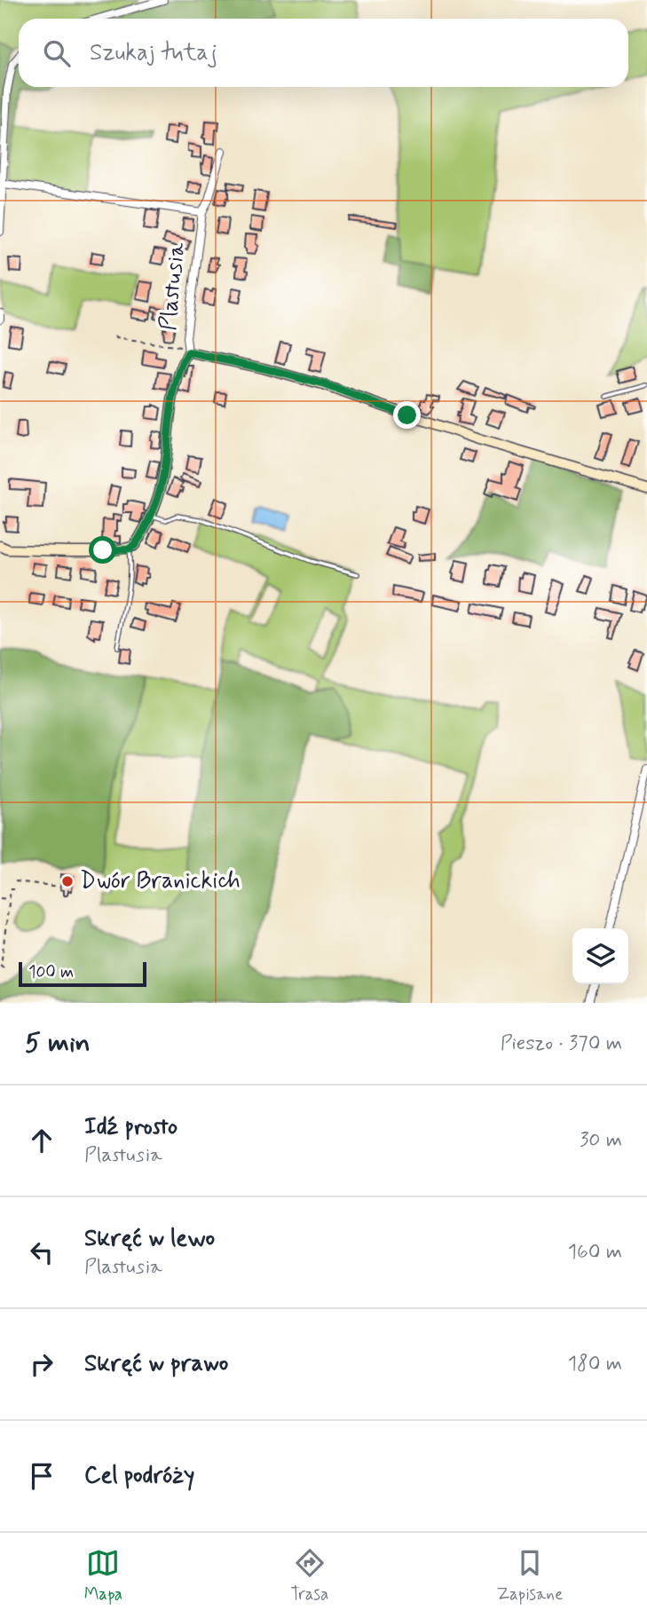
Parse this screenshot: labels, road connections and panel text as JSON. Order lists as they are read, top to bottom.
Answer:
{
  "streets": {
    "street": ["Plastusia"]
  },
  "places": ["Dwór Branickich"],
  "scale_bar": "100 m",
  "page": {
    "search": "Szukaj tutaj",
    "scale": "100 m",
    "heading": ["5 min", "Pieszo · 370 m"],
    "list": [
      ["Idź prosto", "Plastusia", "30 m"],
      ["Skręć w lewo", "Plastusia", "160 m"],
      ["Skręć w prawo", "180 m"],
      "Cel podróży"
    ],
    "nav": ["Mapa", "Trasa", "Zapisane"]
  }
}
